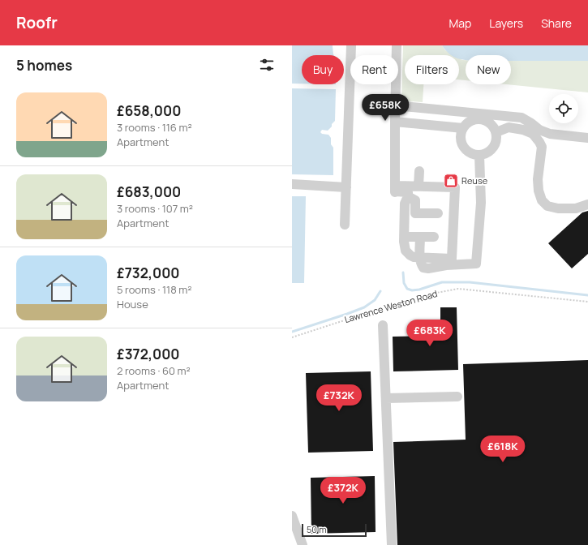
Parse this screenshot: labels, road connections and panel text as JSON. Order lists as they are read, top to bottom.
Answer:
{
  "streets": {
    "path": ["Lawrence Weston Road"]
  },
  "places": {
    "shop": ["Reuse"]
  },
  "scale_bar": "50 m",
  "page": {
    "header": "Roofr",
    "nav": ["Map", "Layers", "Share"],
    "heading": "5 homes",
    "chip": [
      "Buy",
      "Rent",
      "Filters",
      "New"
    ],
    "list": [
      {
        "name": "£658,000",
        "note": "3 rooms · 116 m² · Apartment"
      },
      {
        "name": "£683,000",
        "note": "3 rooms · 107 m² · Apartment"
      },
      {
        "name": "£732,000",
        "note": "5 rooms · 118 m² · House"
      },
      {
        "name": "£372,000",
        "note": "2 rooms · 60 m² · Apartment"
      }
    ],
    "price": [
      "£658K",
      "£683K",
      "£732K",
      "£618K",
      "£372K"
    ],
    "scale": "50 m"
  }
}
